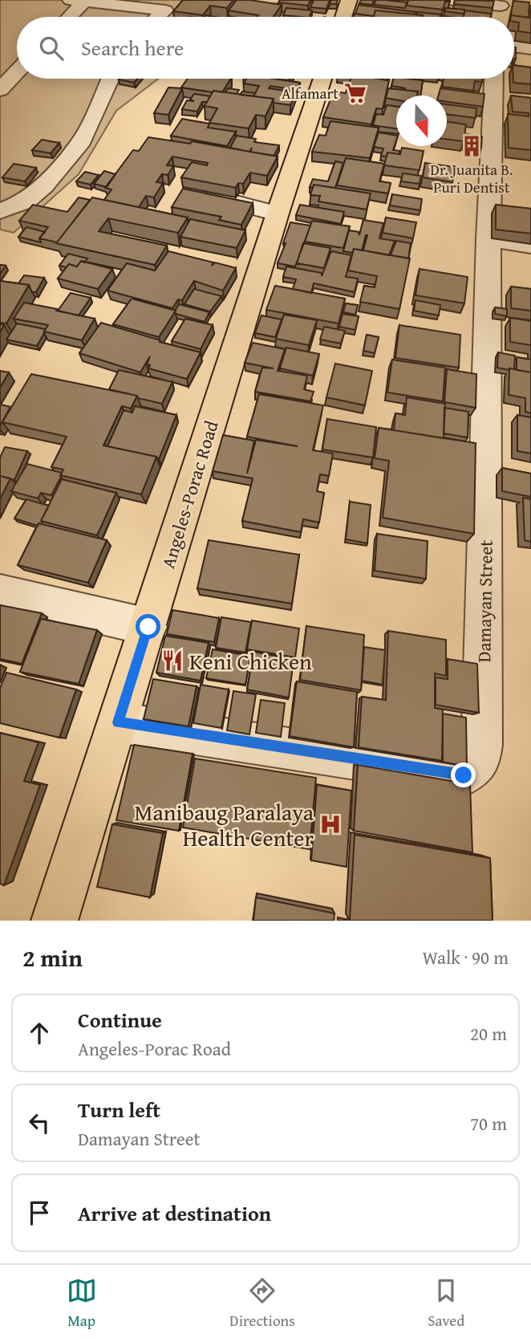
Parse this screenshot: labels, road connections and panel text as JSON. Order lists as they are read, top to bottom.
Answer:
{
  "streets": {
    "main road": ["Angeles-Porac Road"],
    "street": ["Damayan Street"]
  },
  "crossings": [
    ["Angeles-Porac Road", "Damayan Street"]
  ],
  "places": {
    "supermarket": ["Alfamart"],
    "building": ["Dr. Juanita B. Puri Dentist"],
    "restaurant": ["Keni Chicken"],
    "hospital": ["Manibaug Paralaya Health Center"]
  },
  "north": "bottom",
  "page": {
    "search": "Search here",
    "heading": ["2 min", "Walk · 90 m"],
    "list": [
      ["Continue", "Angeles-Porac Road", "20 m"],
      ["Turn left", "Damayan Street", "70 m"],
      "Arrive at destination"
    ],
    "nav": ["Map", "Directions", "Saved"]
  }
}
